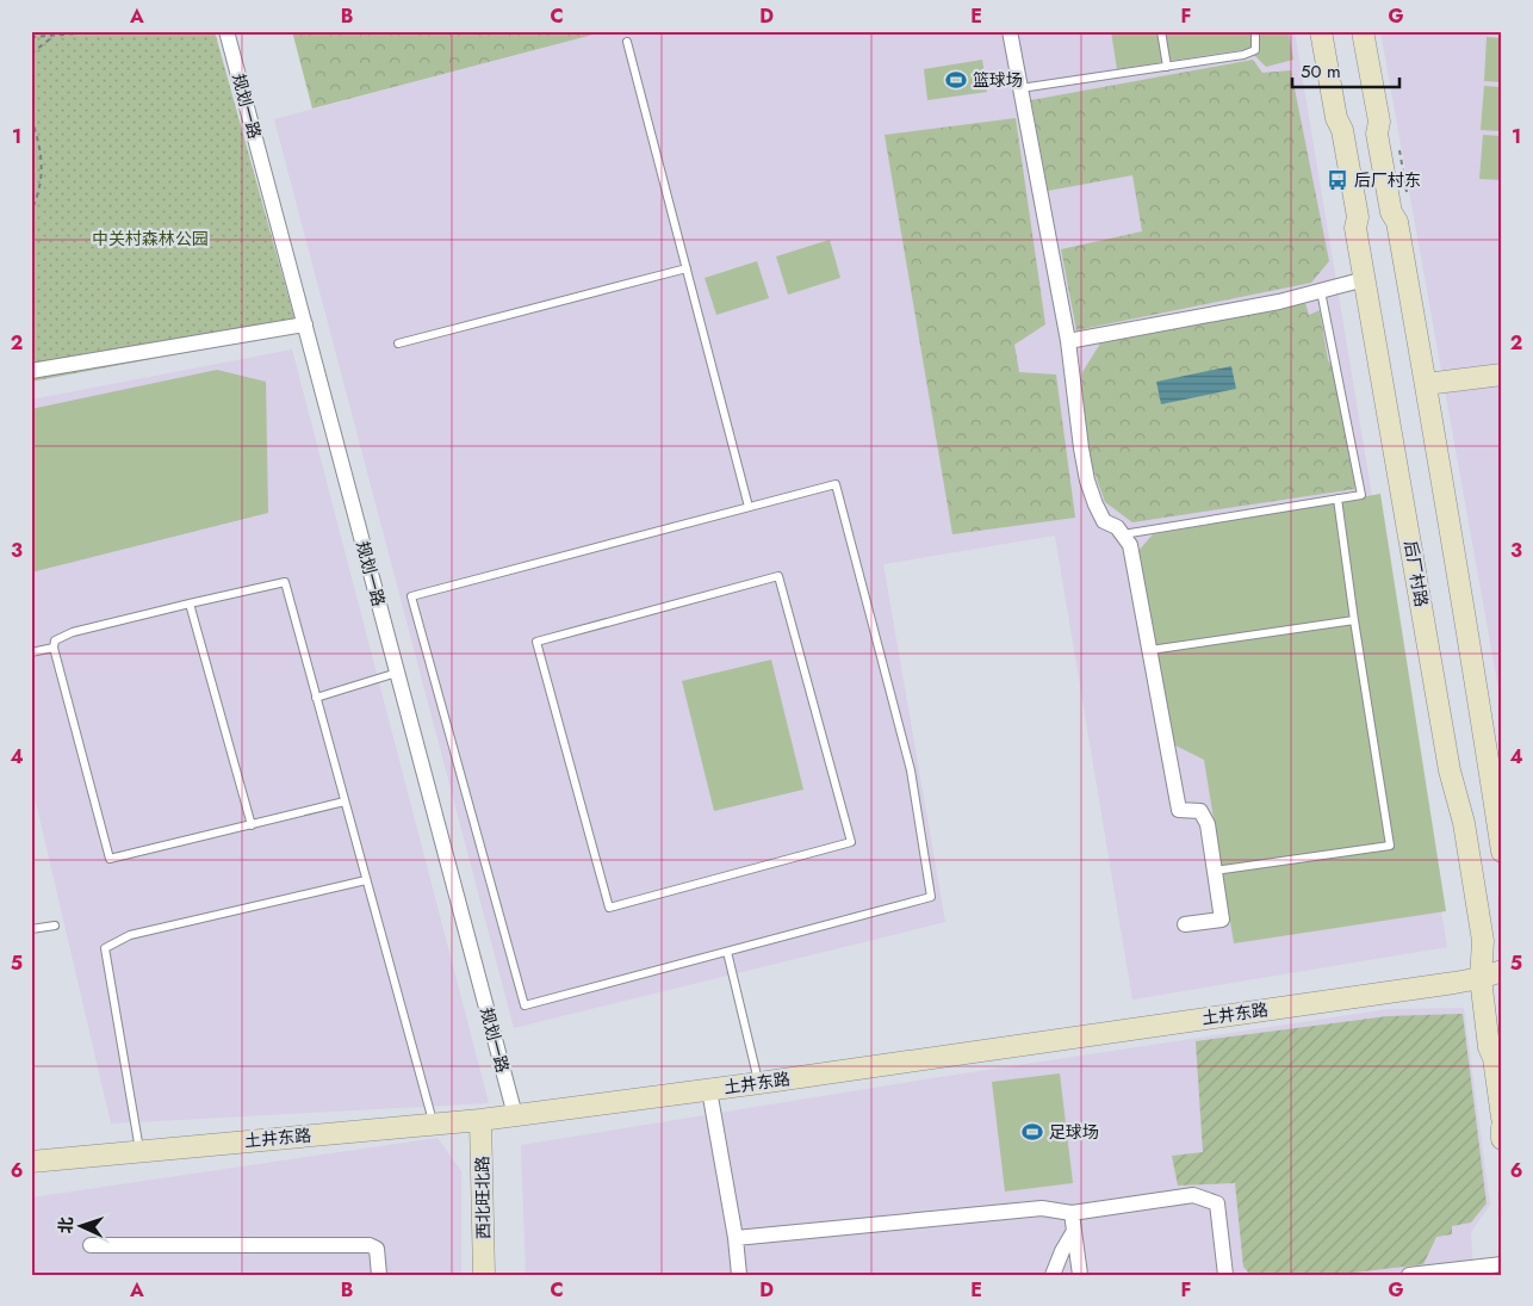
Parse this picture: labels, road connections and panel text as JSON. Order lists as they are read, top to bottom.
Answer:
{
  "streets": {
    "main road": ["后厂村路", "土井东路", "西北旺北路"],
    "street": ["规划一路"]
  },
  "crossings": [
    ["规划一路", "土井东路"],
    ["后厂村路", "土井东路"],
    ["土井东路", "西北旺北路"]
  ],
  "parks": ["中关村森林公园"],
  "places": {
    "sports": ["篮球场", "足球场"],
    "bus stop": ["后厂村东"]
  },
  "scale_bar": "50 m",
  "north": "left",
  "grid": {
    "columns": [
      "A",
      "B",
      "C",
      "D",
      "E",
      "F",
      "G"
    ],
    "rows": [
      "1",
      "2",
      "3",
      "4",
      "5",
      "6"
    ]
  }
}
